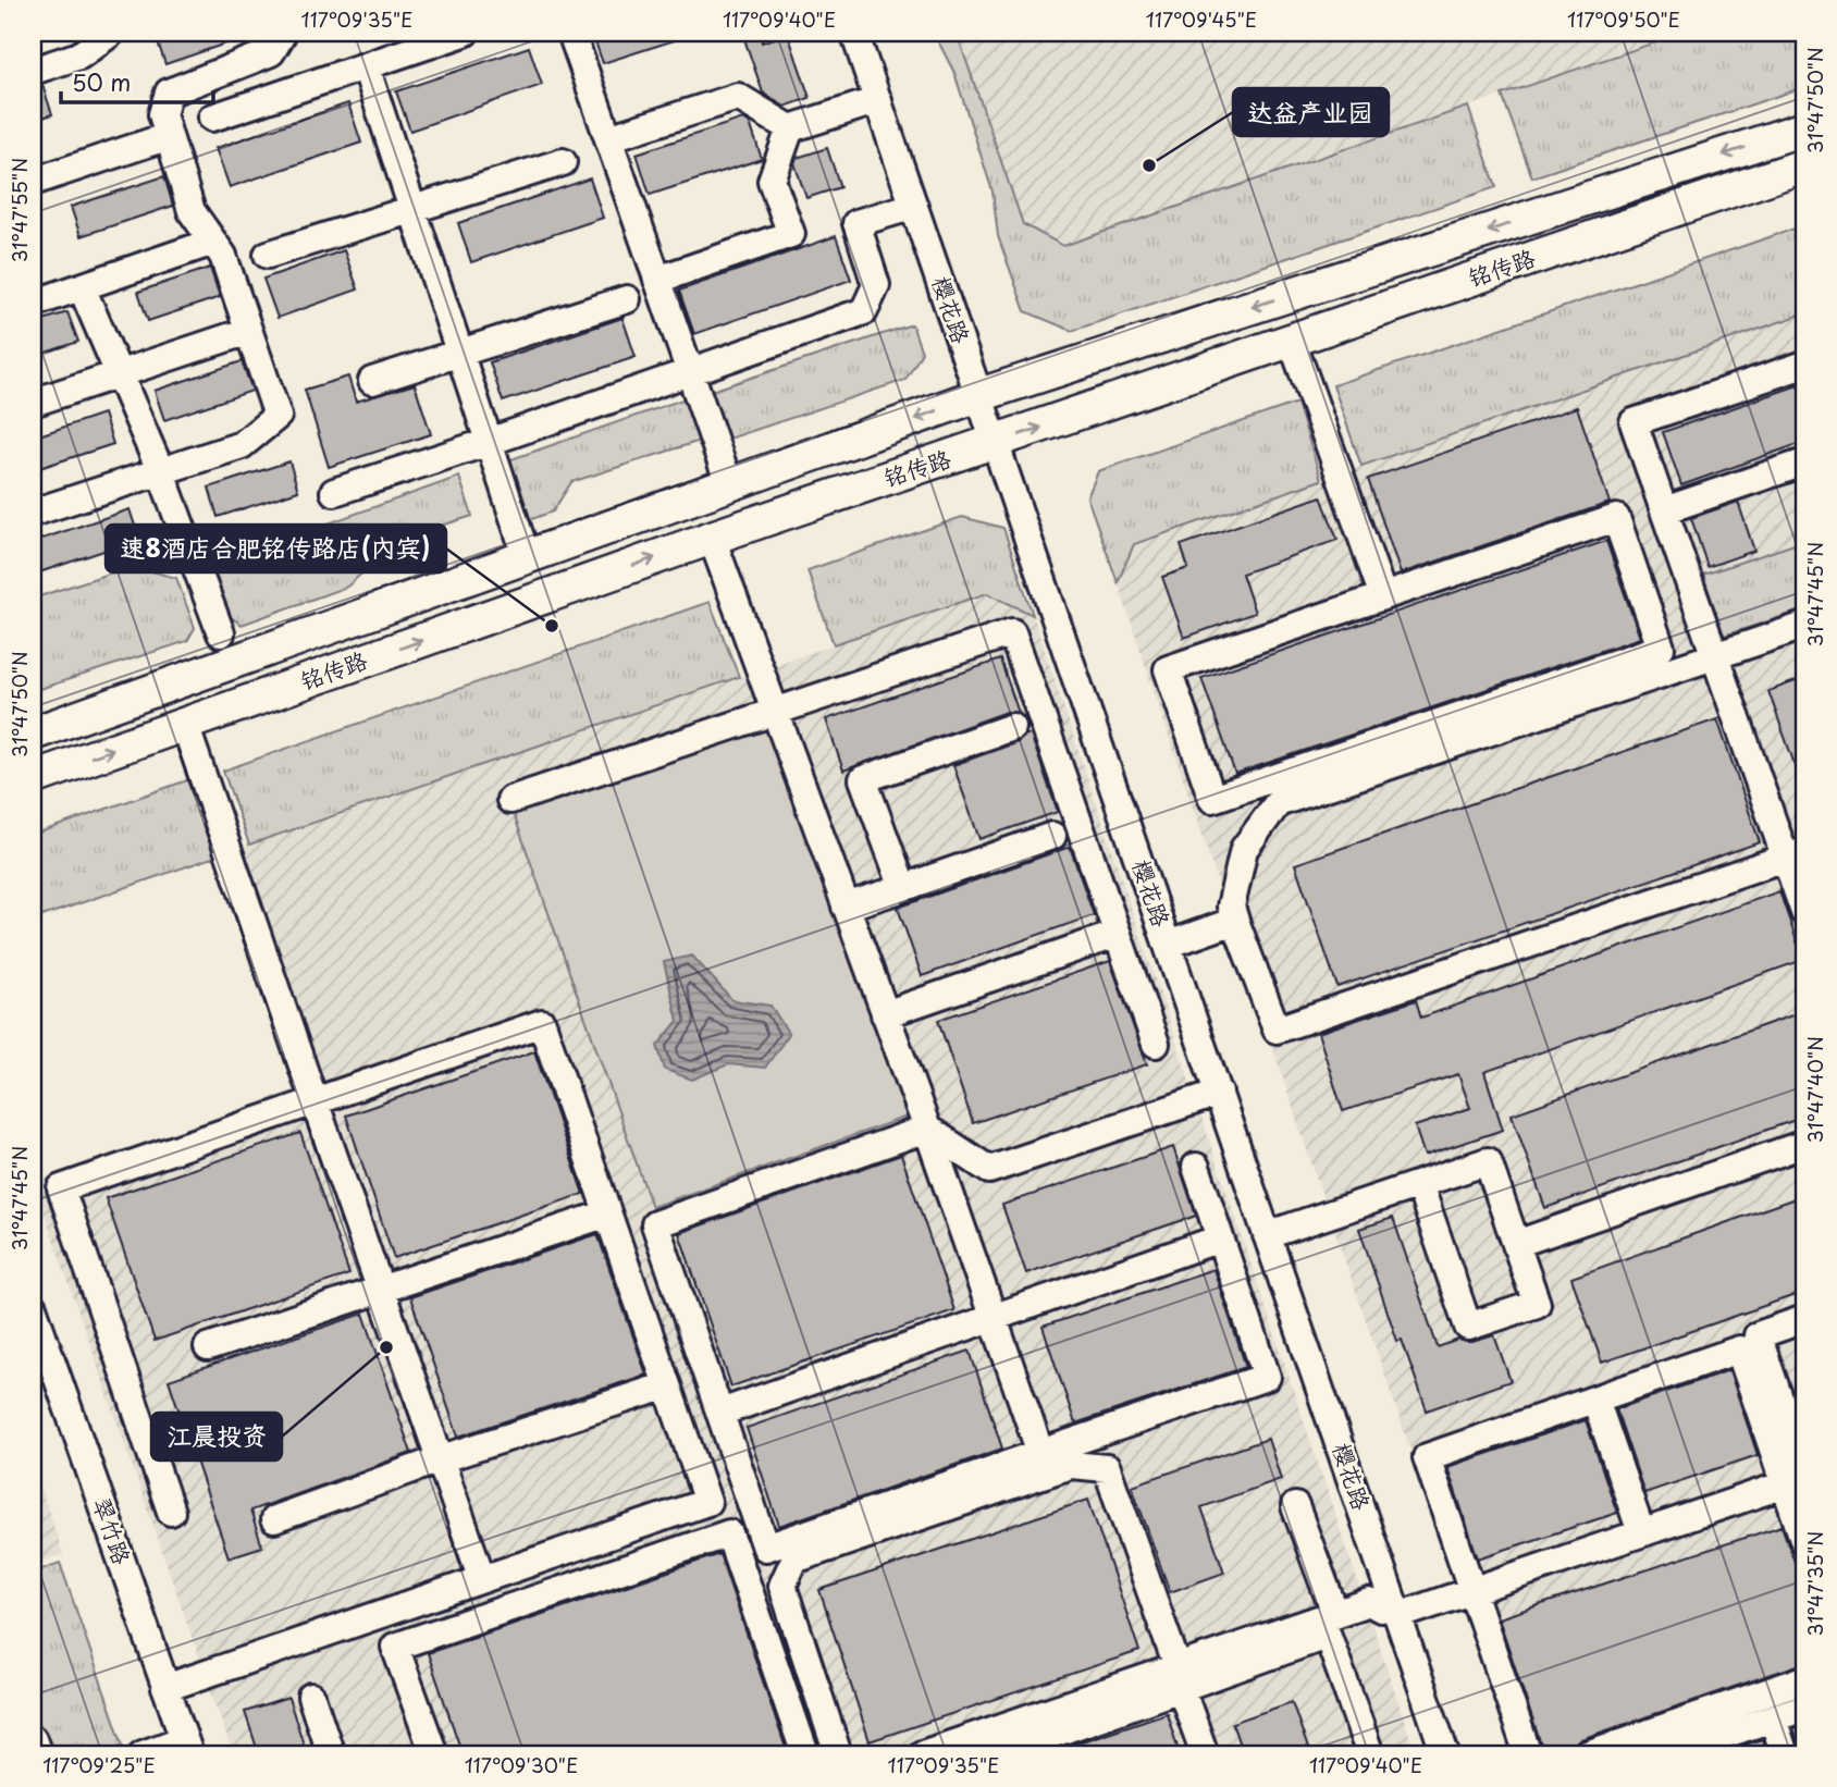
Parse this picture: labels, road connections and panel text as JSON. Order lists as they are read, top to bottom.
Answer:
{
  "streets": {
    "main road": ["铭传路"],
    "street": ["樱花路", "翠竹路"]
  },
  "crossings": [
    ["铭传路", "樱花路"]
  ],
  "places": ["达益产业园", "速8酒店合肥铭传路店(内宾)", "江晨投资"],
  "scale_bar": "50 m",
  "coordinates": [
    "117°09'35\"E",
    "117°09'40\"E",
    "117°09'45\"E",
    "117°09'50\"E",
    "31°47'50\"N",
    "31°47'55\"N",
    "31°47'45\"N",
    "31°47'40\"N",
    "31°47'35\"N",
    "117°09'25\"E",
    "117°09'30\"E"
  ]
}
